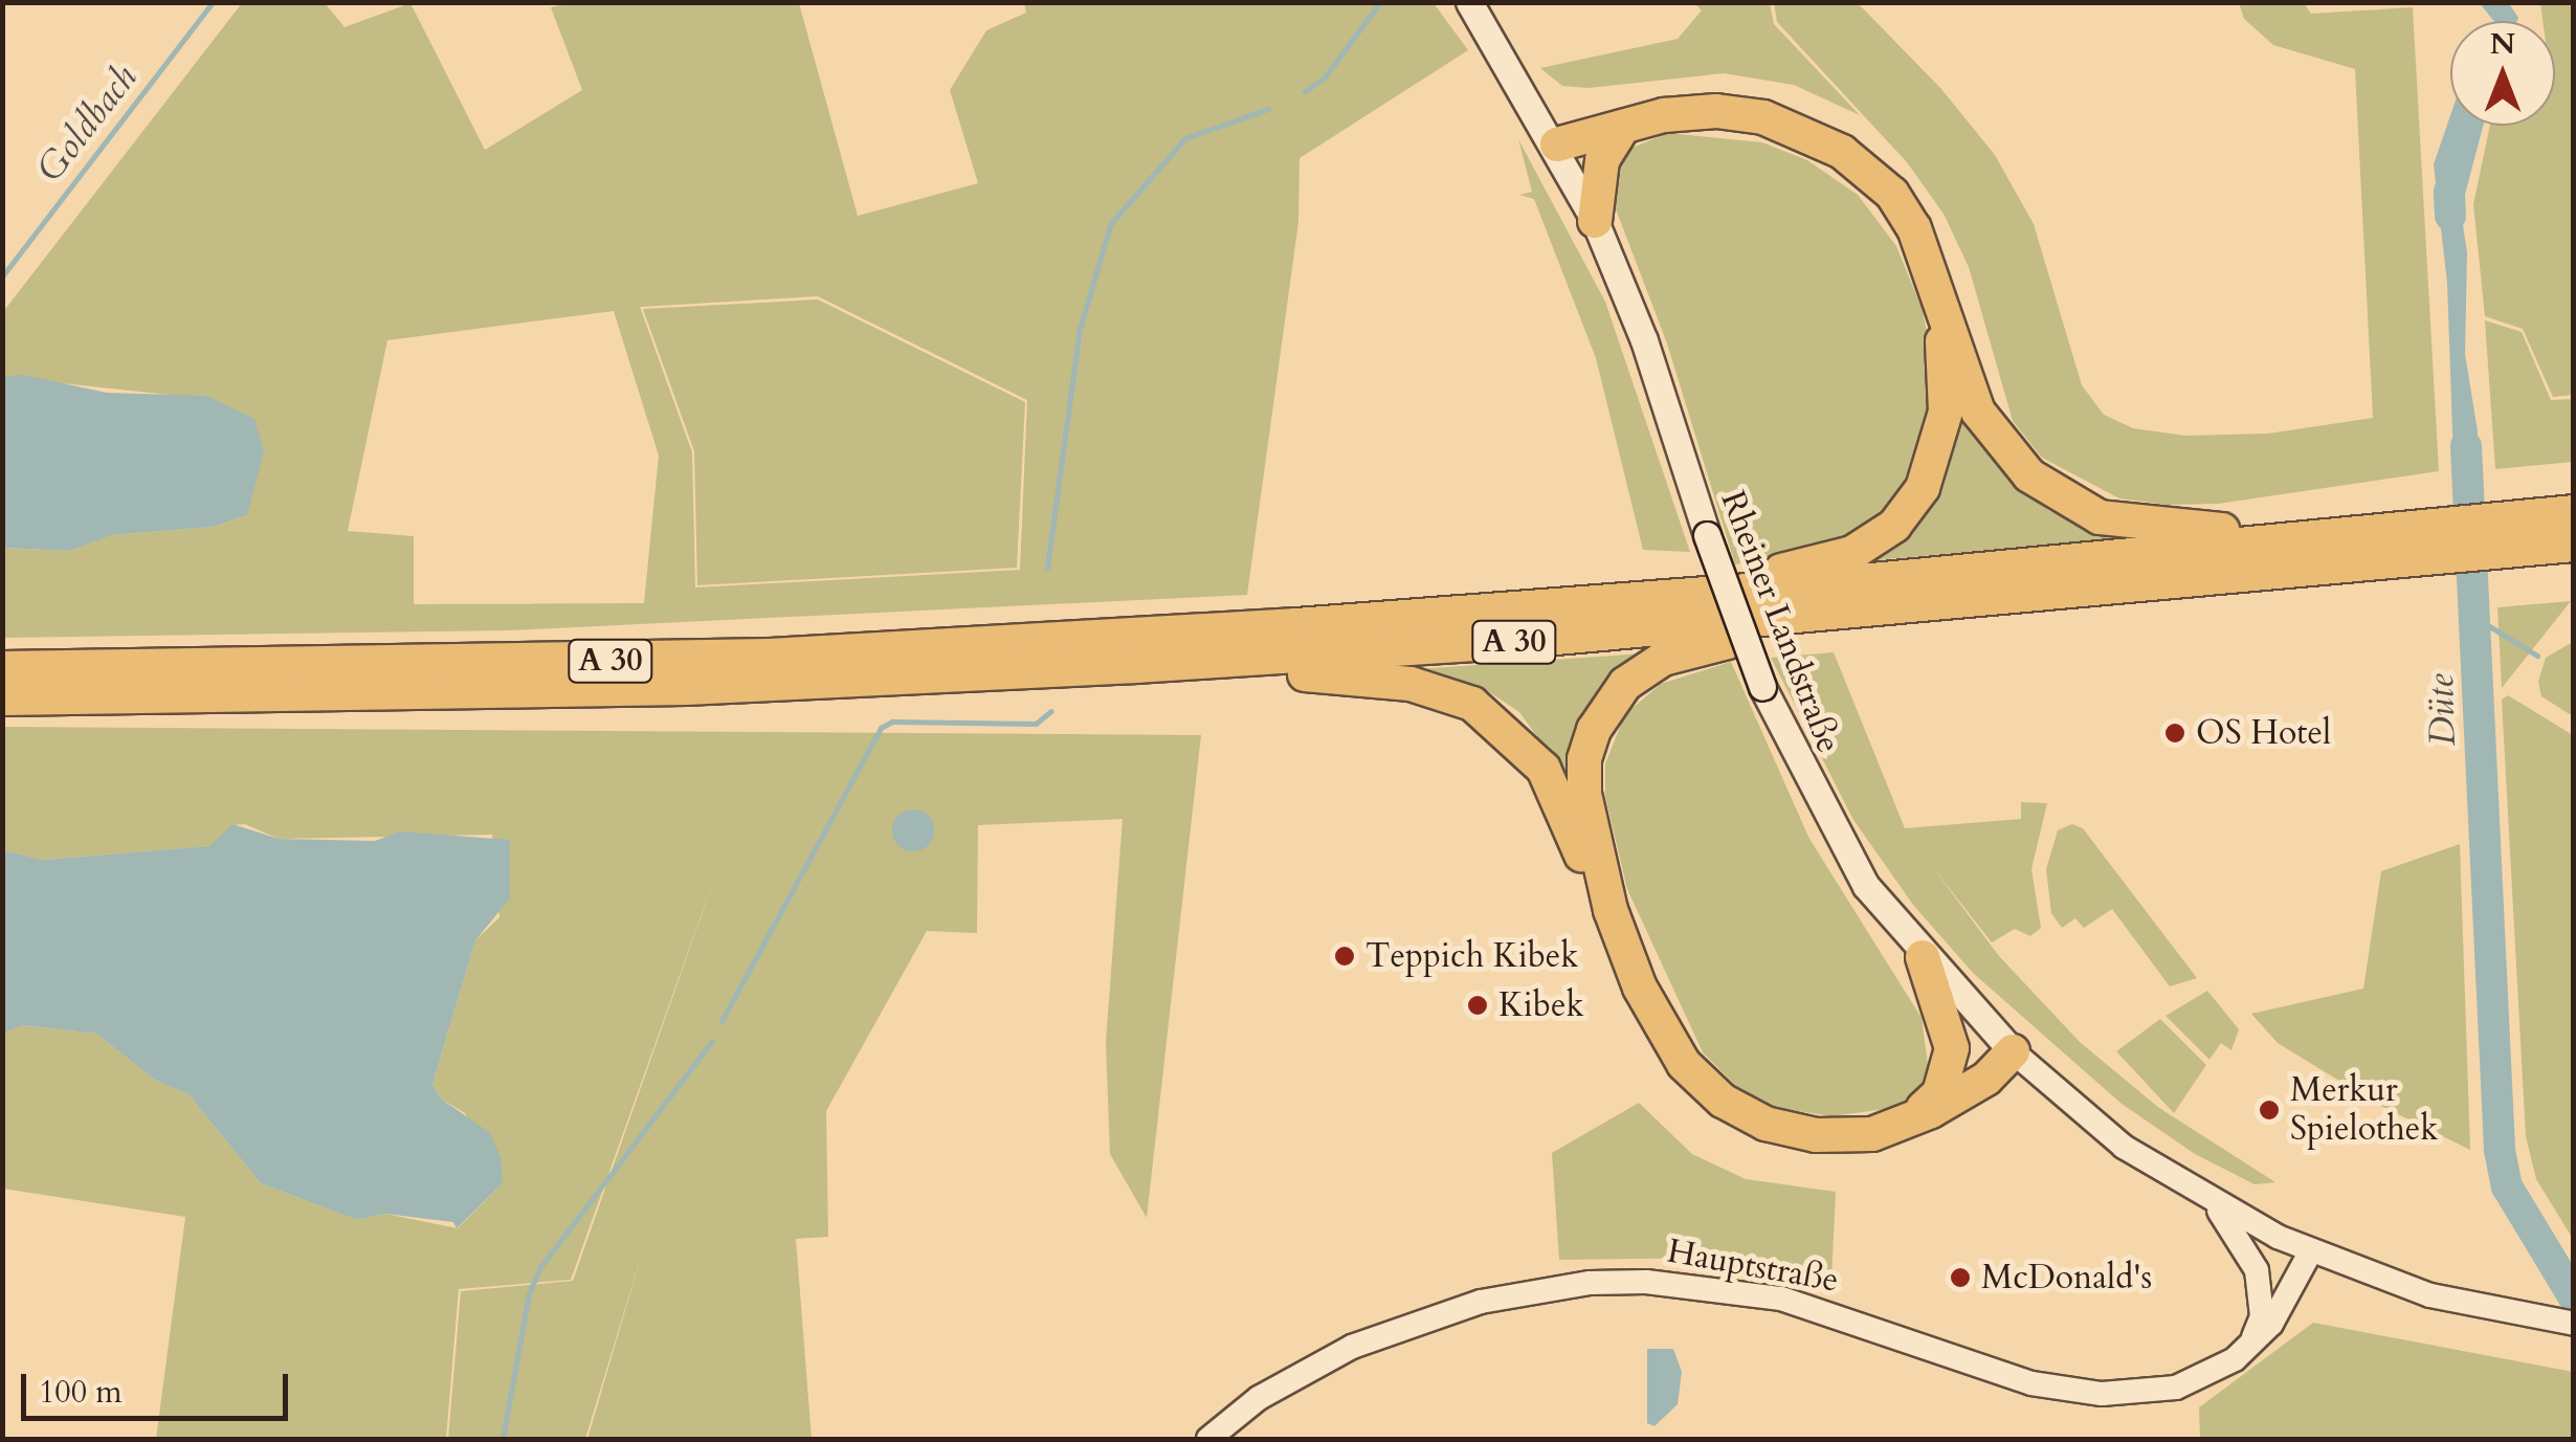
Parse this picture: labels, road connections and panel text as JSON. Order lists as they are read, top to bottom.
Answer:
{
  "streets": {
    "highway": ["A 30"],
    "main road": ["Rheiner Landstraße"],
    "street": ["Hauptstraße"]
  },
  "crossings": [
    ["Rheiner Landstraße", "Hauptstraße"]
  ],
  "water": ["Goldbach", "Düte"],
  "places": [
    "OS Hotel",
    "Teppich Kibek",
    "Kibek",
    "Merkur Spielothek",
    "McDonald's"
  ],
  "scale_bar": "100 m",
  "north": "top"
}
